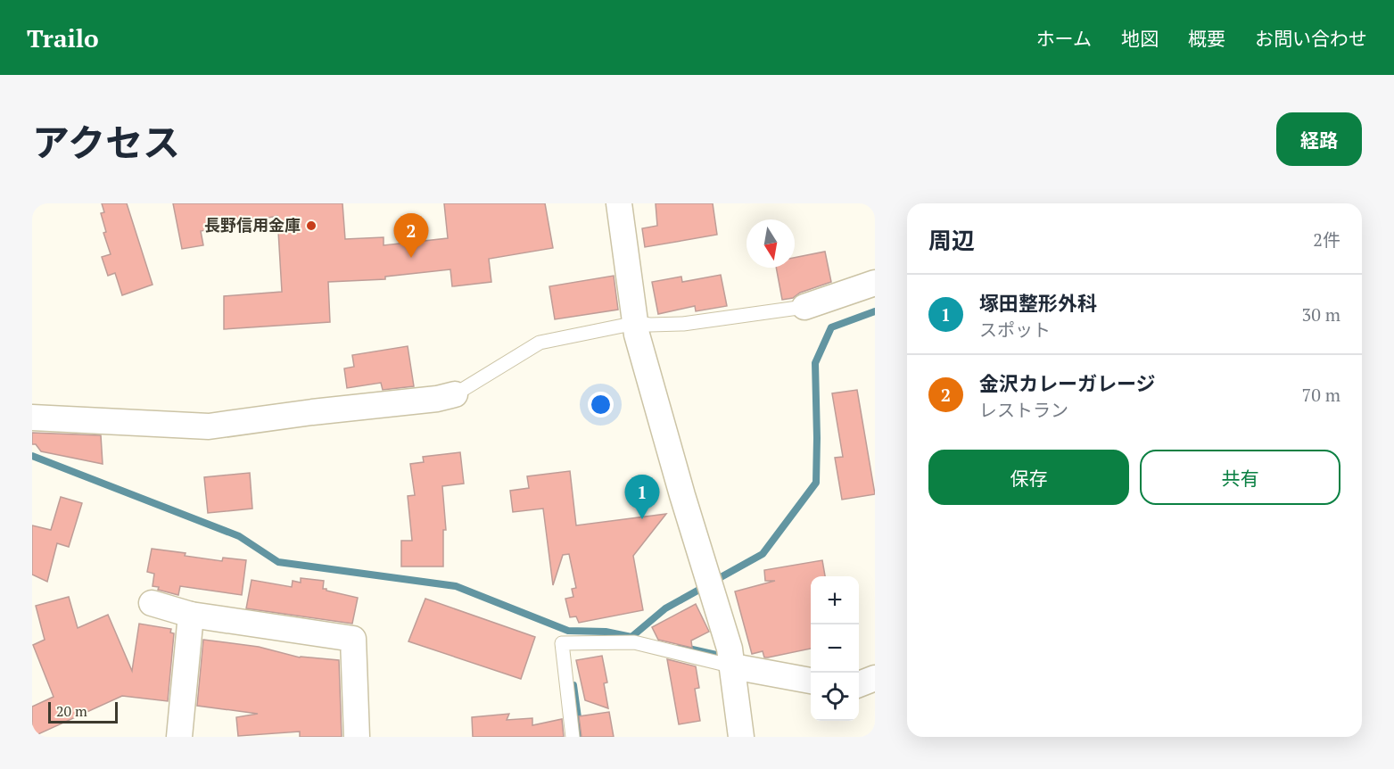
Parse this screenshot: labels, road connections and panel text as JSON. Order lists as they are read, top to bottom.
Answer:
{
  "places": ["長野信用金庫"],
  "scale_bar": "20 m",
  "north": "bottom",
  "page": {
    "header": "Trailo",
    "nav": [
      "ホーム",
      "地図",
      "概要",
      "お問い合わせ"
    ],
    "title": "アクセス",
    "buttons": [
      "経路",
      ["保存", "共有"]
    ],
    "heading": ["周辺", "2件"],
    "pins": ["2", "1"],
    "list": [
      {
        "mark": "1",
        "name": "塚田整形外科",
        "note": "スポット",
        "value": "30 m"
      },
      {
        "mark": "2",
        "name": "金沢カレーガレージ",
        "note": "レストラン",
        "value": "70 m"
      }
    ],
    "map_buttons": ["+", "−"],
    "scale": "20 m"
  }
}
